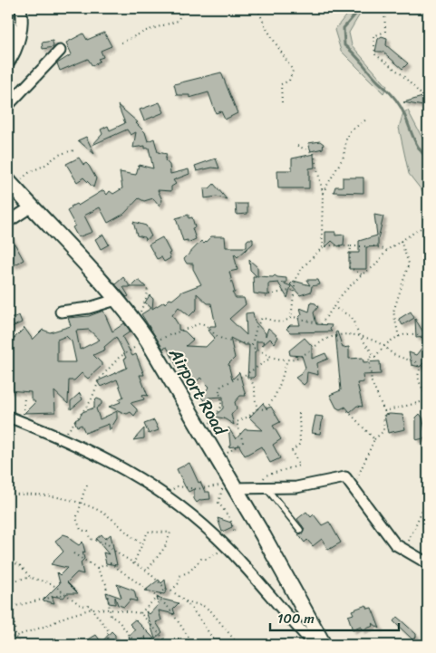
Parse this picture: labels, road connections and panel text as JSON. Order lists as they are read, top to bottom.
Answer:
{
  "streets": {
    "street": ["Airport Road"]
  },
  "scale_bar": "100 m"
}
